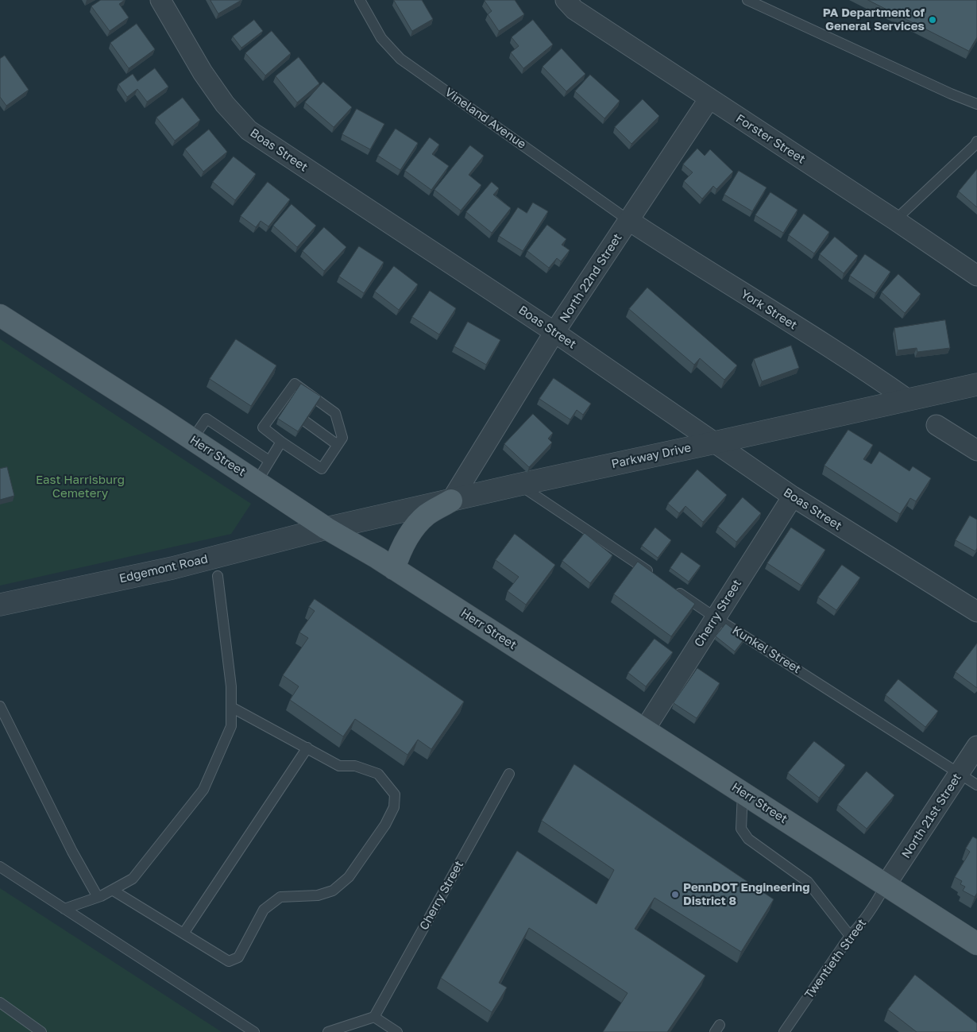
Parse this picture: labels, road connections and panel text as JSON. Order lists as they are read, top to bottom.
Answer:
{
  "streets": {
    "main road": ["Herr Street"],
    "street": [
      "Forster Street",
      "Boas Street",
      "North 22nd Street",
      "York Street",
      "Parkway Drive",
      "Edgemont Road",
      "Cherry Street",
      "North 21st Street"
    ],
    "lane": ["Vineland Avenue", "Kunkel Street", "Twentieth Street"]
  },
  "crossings": [
    ["Vineland Avenue", "North 22nd Street"],
    ["Vineland Avenue", "York Street"],
    ["Forster Street", "North 22nd Street"],
    ["Boas Street", "North 22nd Street"],
    ["Boas Street", "Parkway Drive"],
    ["Boas Street", "Cherry Street"],
    ["North 22nd Street", "York Street"],
    ["North 22nd Street", "Parkway Drive"],
    ["York Street", "Parkway Drive"],
    ["Herr Street", "Parkway Drive"],
    ["Herr Street", "Edgemont Road"],
    ["Herr Street", "Cherry Street"],
    ["Herr Street", "North 21st Street"],
    ["Herr Street", "Twentieth Street"],
    ["Parkway Drive", "Edgemont Road"],
    ["Cherry Street", "Kunkel Street"],
    ["Kunkel Street", "North 21st Street"],
    ["North 21st Street", "Twentieth Street"]
  ],
  "parks": ["East Harrisburg Cemetery"],
  "places": ["PA Department of General Services", "PennDOT Engineering District 8"]
}
